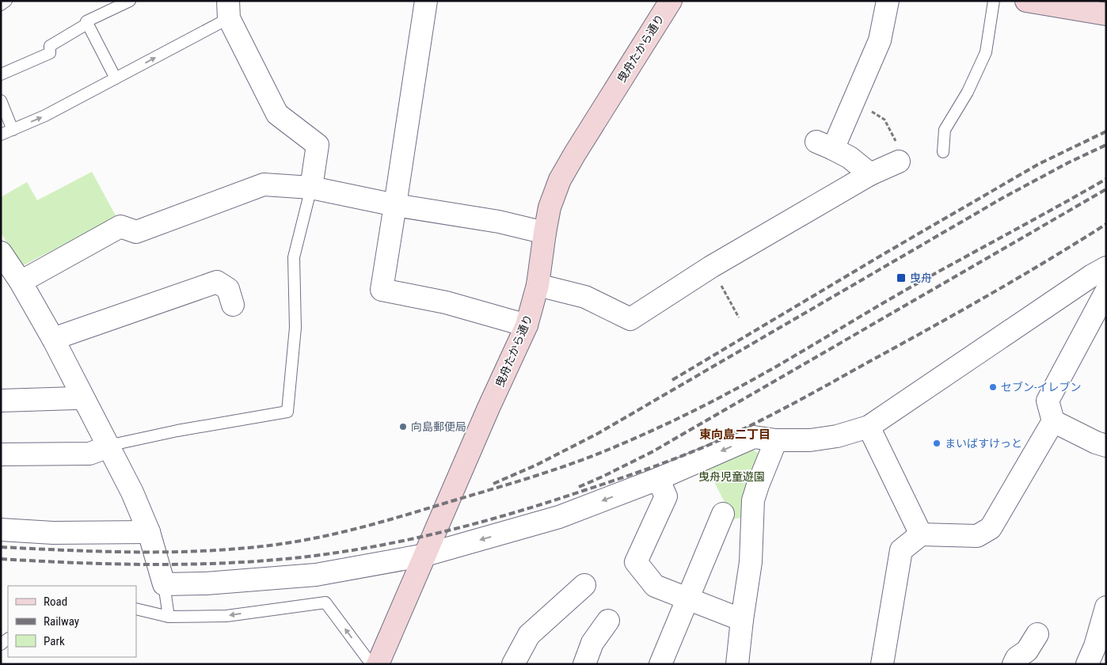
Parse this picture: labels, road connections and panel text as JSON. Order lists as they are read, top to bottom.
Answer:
{
  "streets": {
    "street": ["曳舟たから通り"]
  },
  "districts": ["東向島二丁目"],
  "parks": ["曳舟児童遊園"],
  "places": {
    "transit": ["曳舟"],
    "other": ["セブン-イレブン", "向島郵便局", "まいばすけっと"]
  },
  "legend": ["Road", "Railway", "Park"]
}
